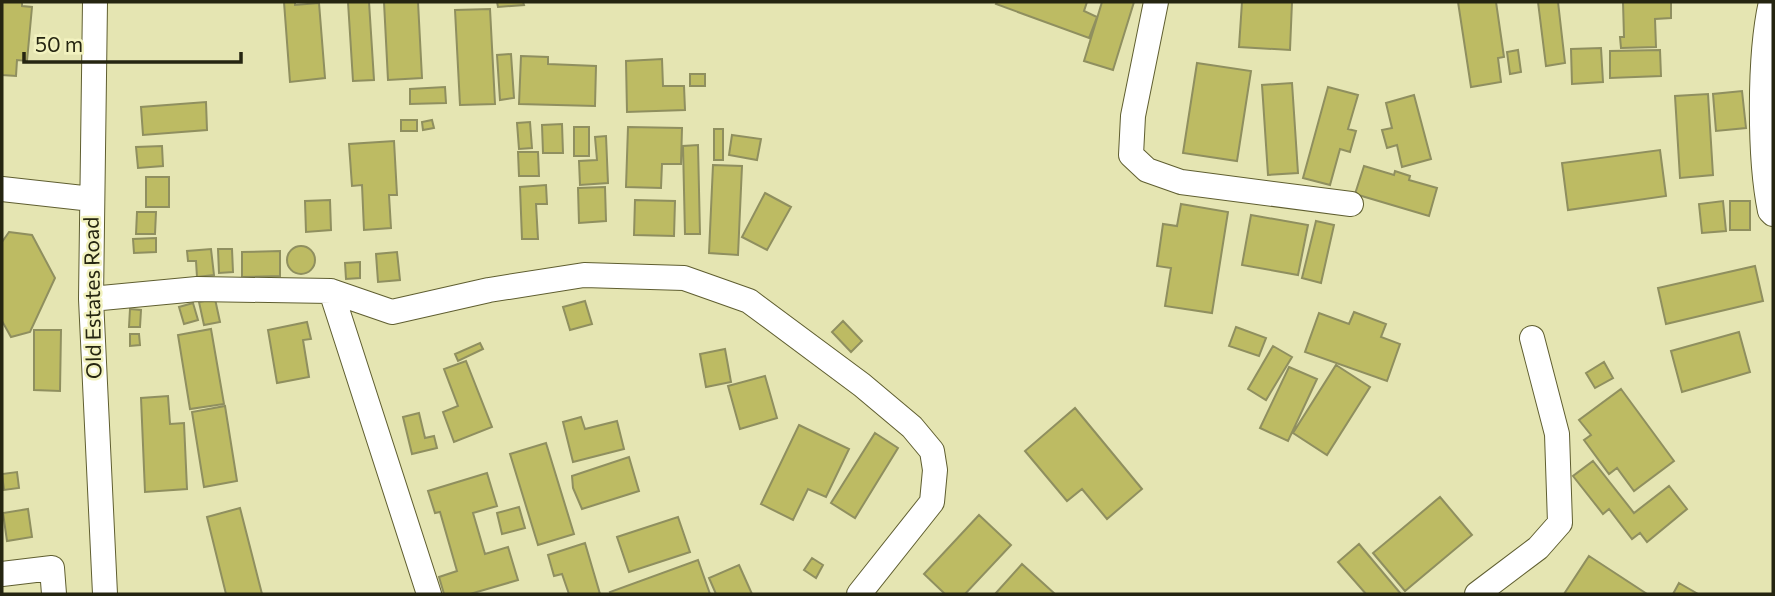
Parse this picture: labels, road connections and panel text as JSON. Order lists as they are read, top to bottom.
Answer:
{
  "streets": {
    "street": ["Old Estates Road"]
  },
  "scale_bar": "50 m"
}
